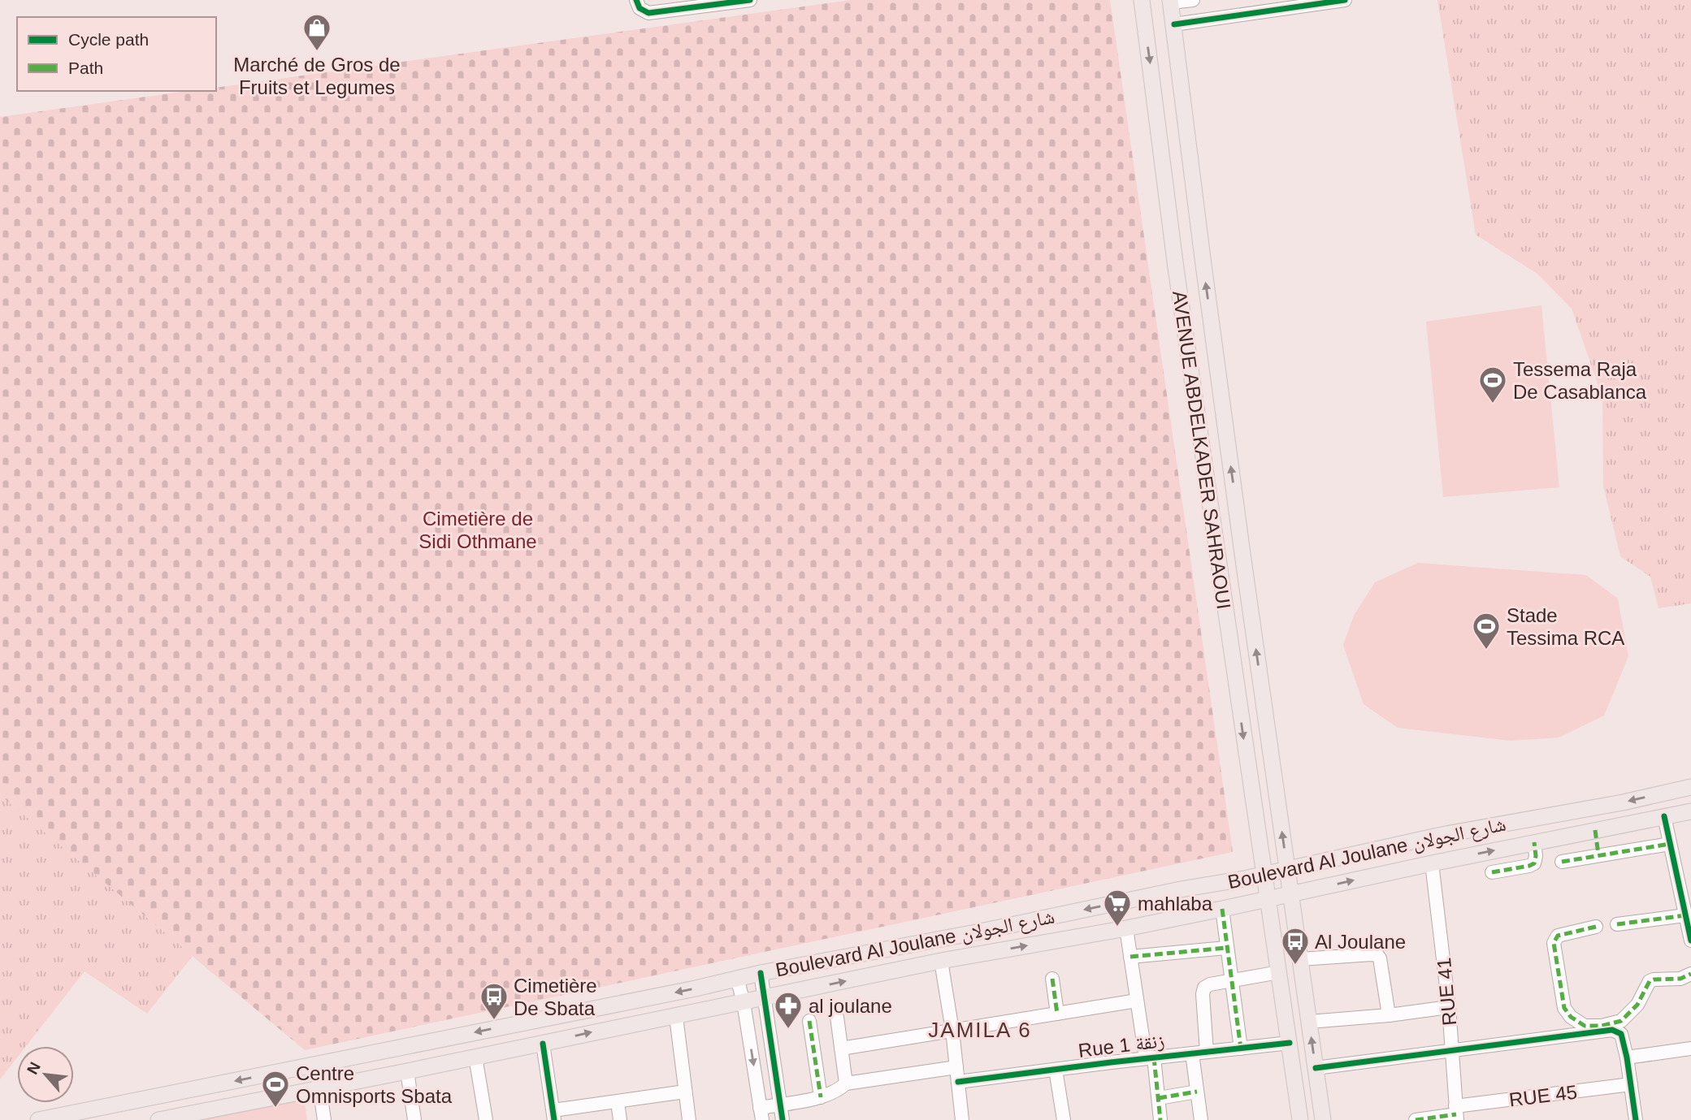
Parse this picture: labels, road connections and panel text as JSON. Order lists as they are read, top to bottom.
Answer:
{
  "streets": {
    "main road": ["AVENUE ABDELKADER SAHRAOUI", "Boulevard Al Joulane شارع الجولان"],
    "street": ["RUE 41", "Rue 1 زنقة", "RUE 45"]
  },
  "crossings": [
    ["AVENUE ABDELKADER SAHRAOUI", "Boulevard Al Joulane شارع الجولان"],
    ["AVENUE ABDELKADER SAHRAOUI", "Rue 1 زنقة"],
    ["Boulevard Al Joulane شارع الجولان", "RUE 41"],
    ["RUE 41", "RUE 45"]
  ],
  "districts": ["JAMILA 6"],
  "parks": ["Cimetière de Sidi Othmane"],
  "places": {
    "shop": ["Marché de Gros de Fruits et Legumes"],
    "sports": ["Tessema Raja De Casablanca", "Stade Tessima RCA", "Centre Omnisports Sbata"],
    "supermarket": ["mahlaba"],
    "bus stop": ["Al Joulane", "Cimetière De Sbata"],
    "pharmacy": ["al joulane"]
  },
  "legend": ["Cycle path", "Path"],
  "north": "top left"
}
